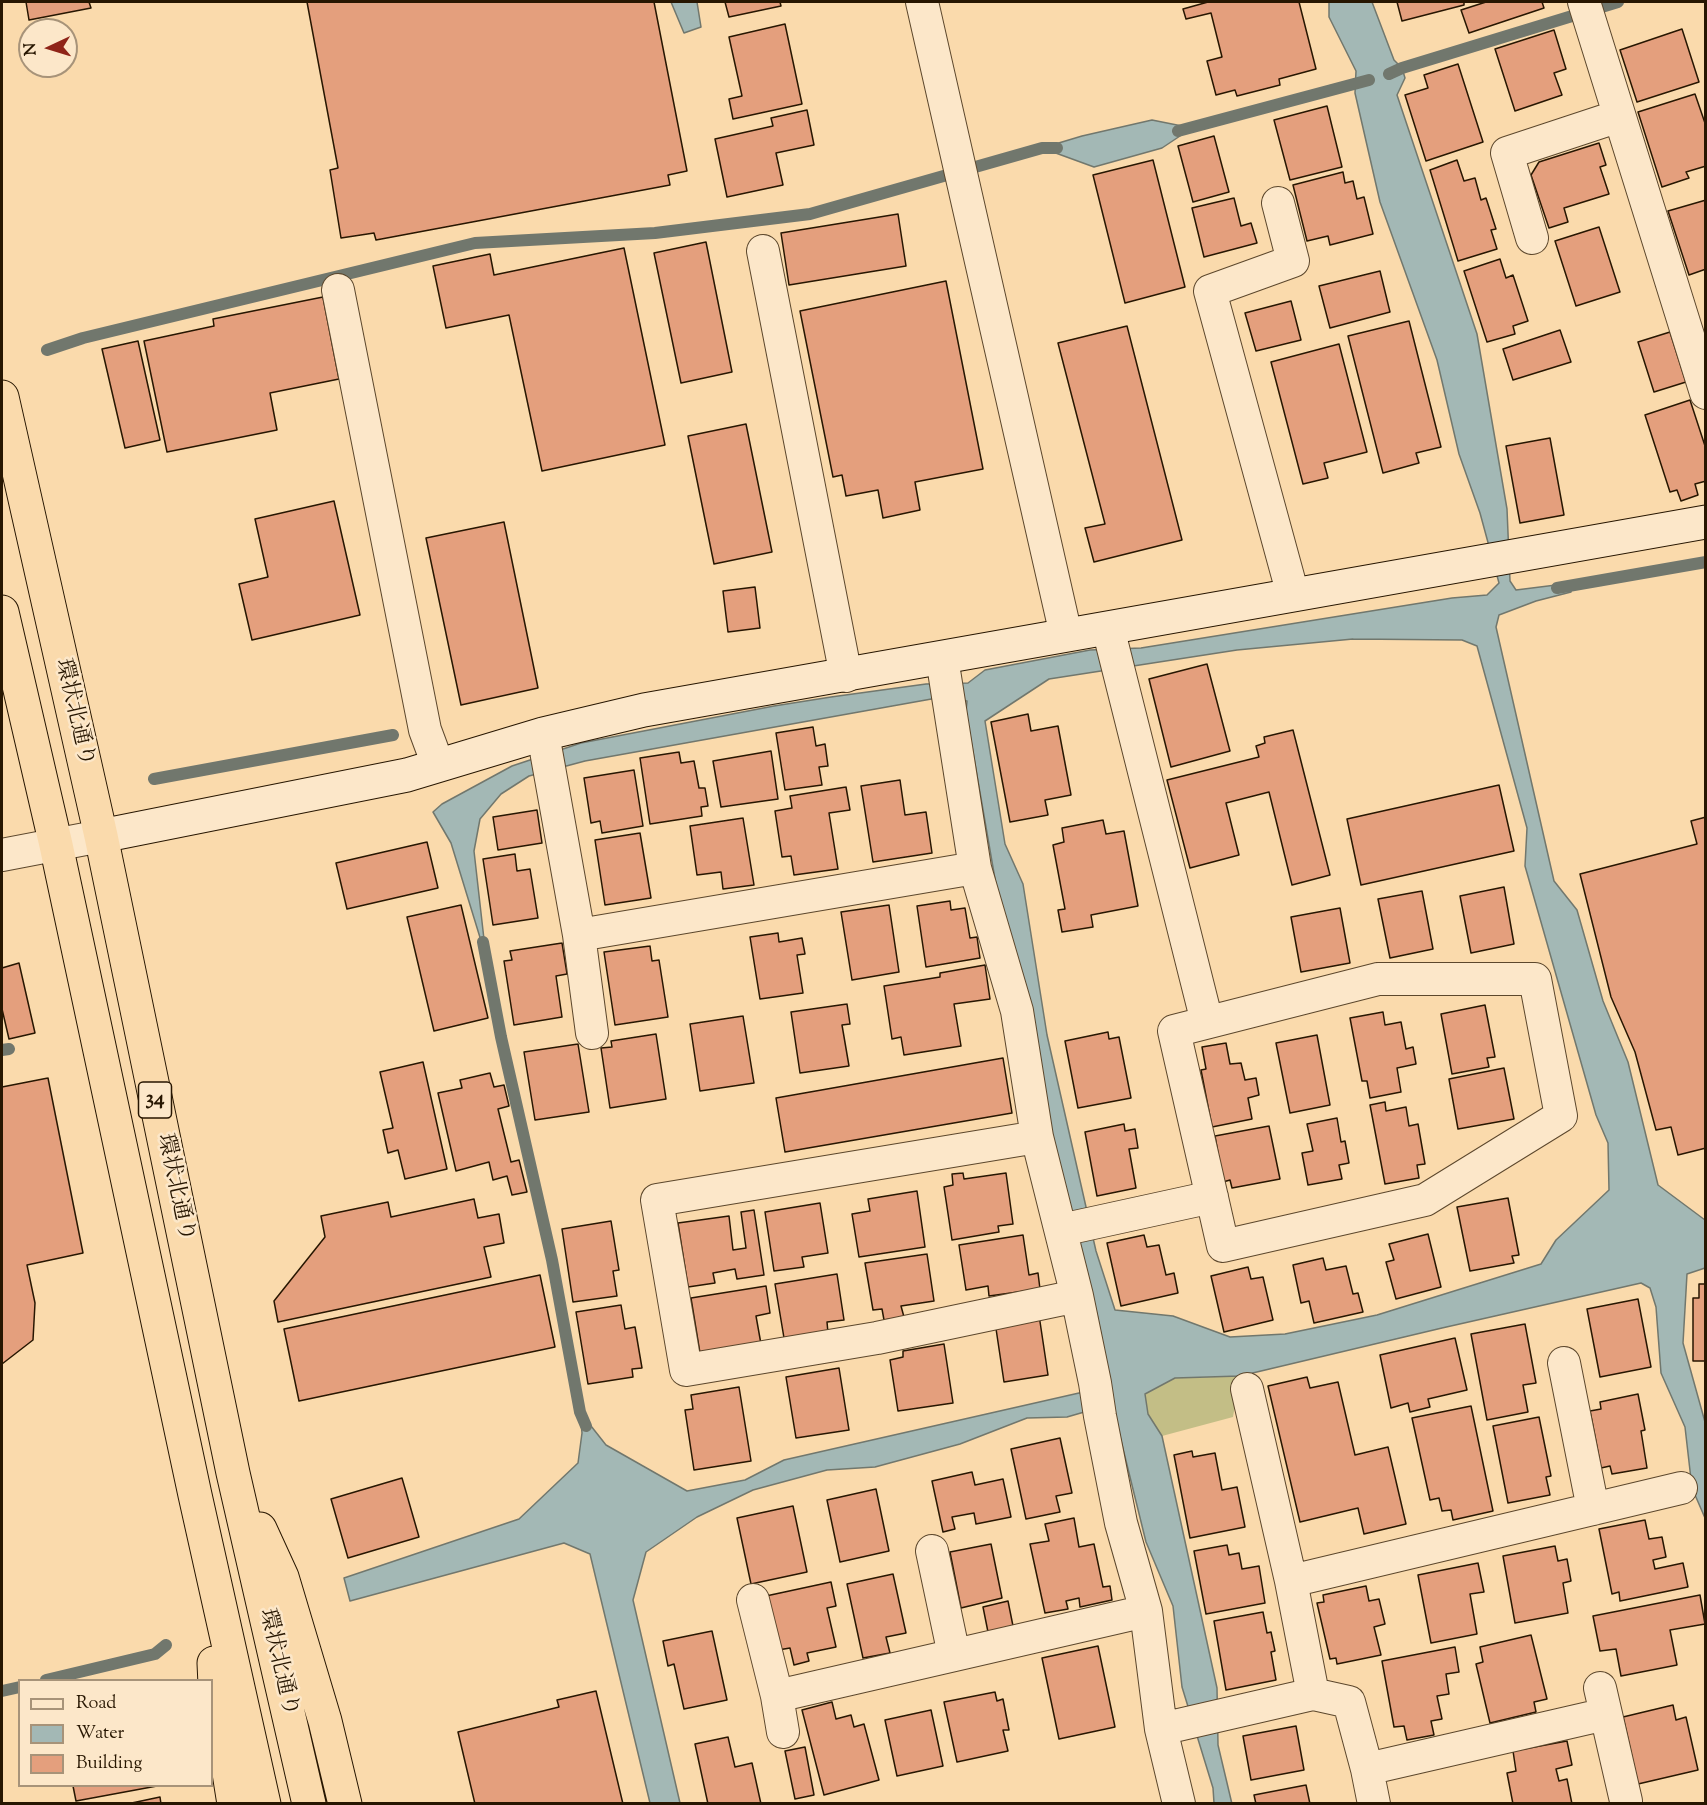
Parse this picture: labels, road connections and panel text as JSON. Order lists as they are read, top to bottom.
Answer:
{
  "streets": {
    "highway": ["環状北通り", "34"]
  },
  "legend": ["Road", "Water", "Building"],
  "north": "left"
}
